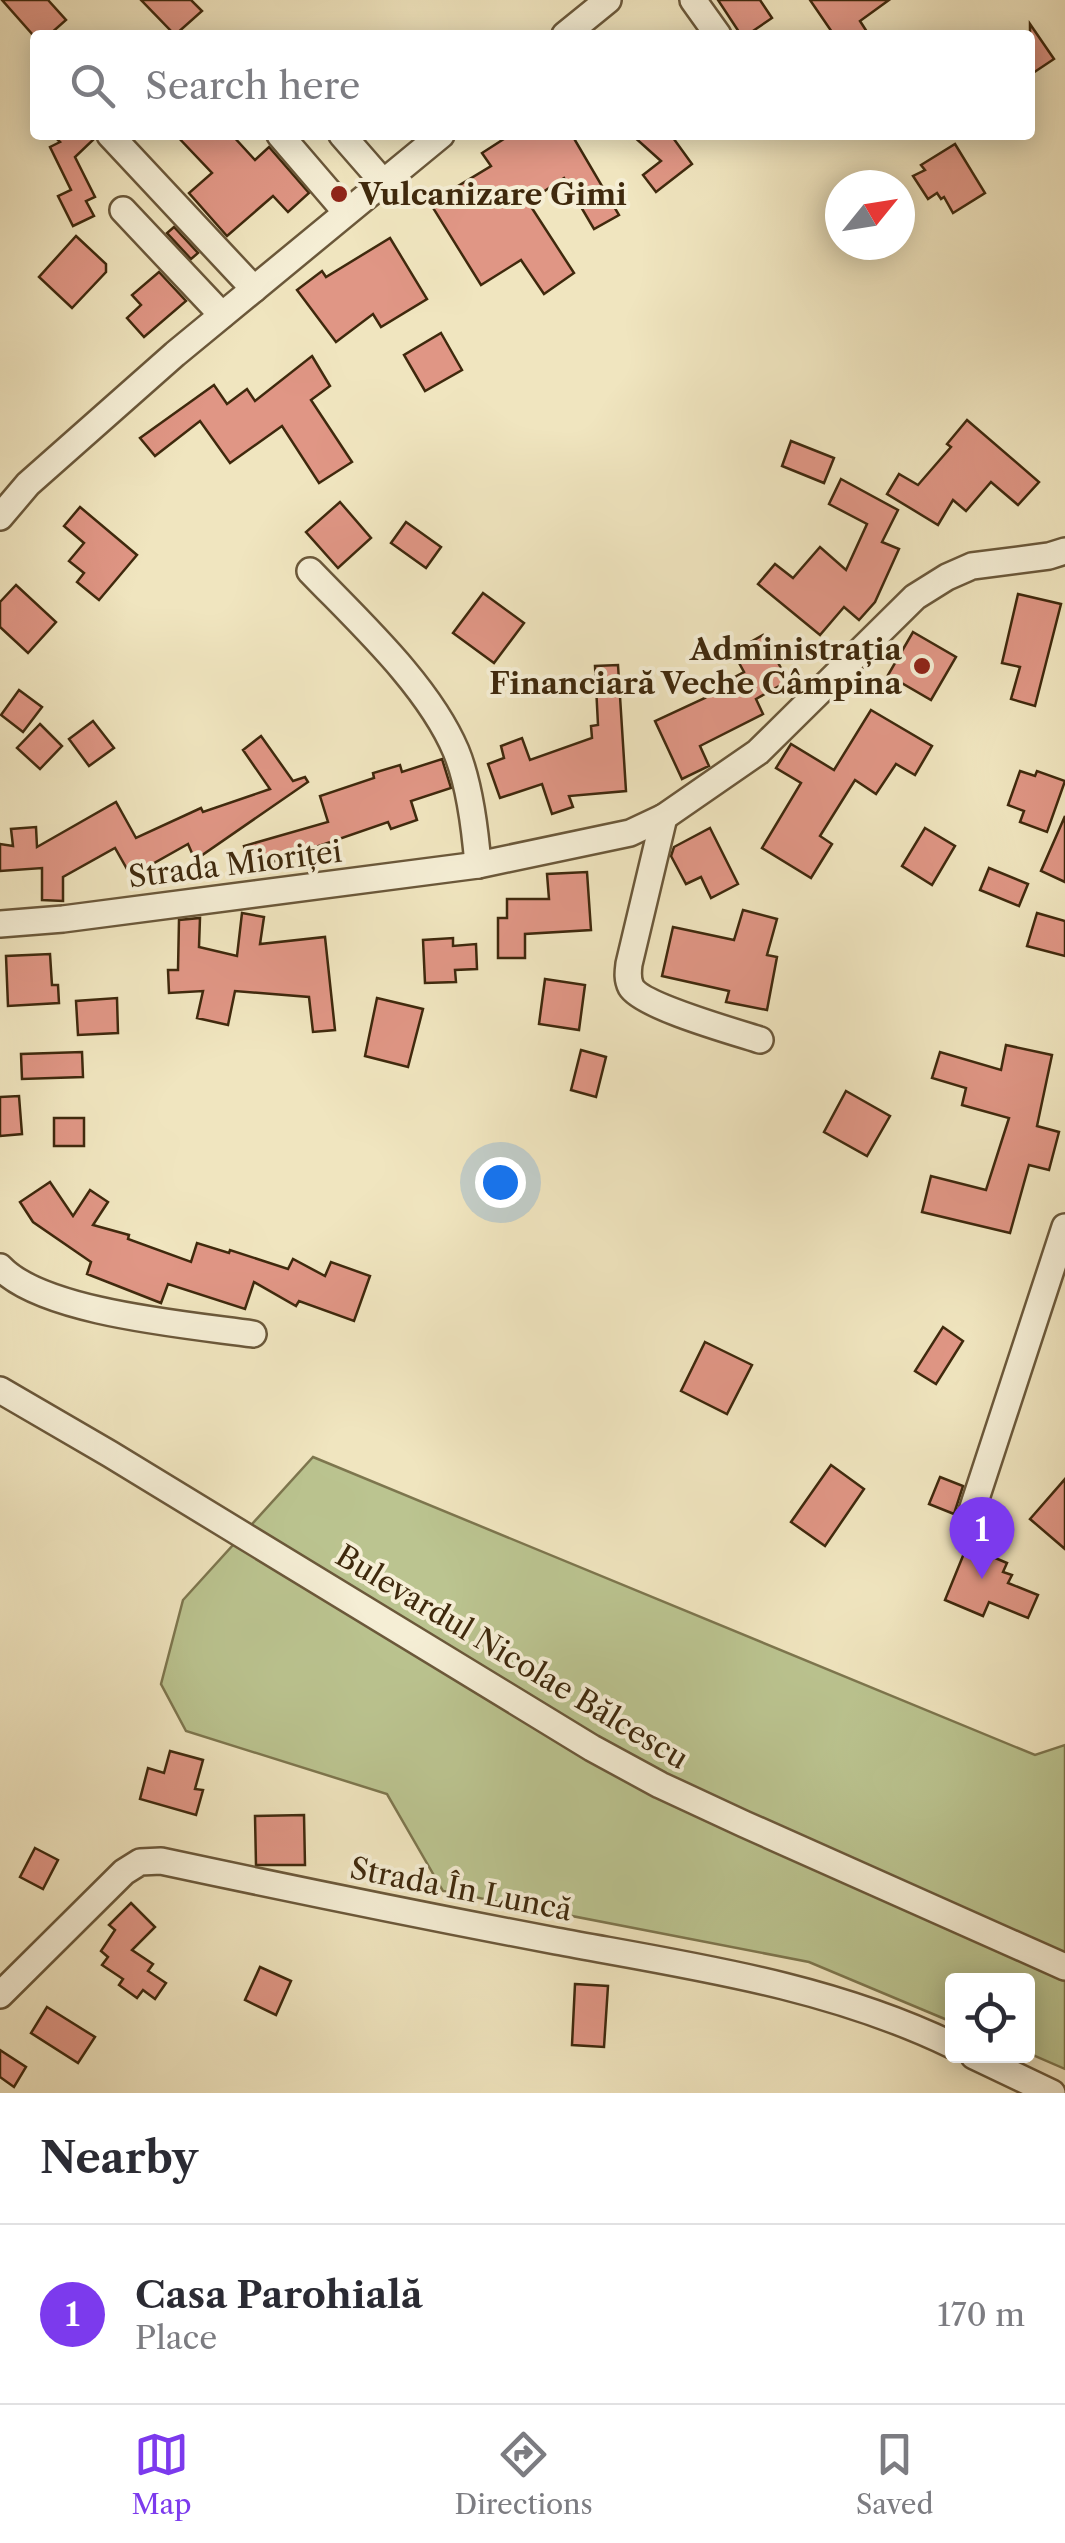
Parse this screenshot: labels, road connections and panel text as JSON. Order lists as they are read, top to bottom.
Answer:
{
  "streets": {
    "street": ["Strada Mioriței", "Bulevardul Nicolae Bălcescu", "Strada În Luncă"]
  },
  "places": ["Vulcanizare Gimi", "Administrația Financiară Veche Câmpina"],
  "north": "top right",
  "page": {
    "search": "Search here",
    "pins": "1",
    "heading": "Nearby",
    "list": [
      {
        "mark": "1",
        "name": "Casa Parohială",
        "note": "Place",
        "value": "170 m"
      }
    ],
    "nav": ["Map", "Directions", "Saved"]
  }
}
